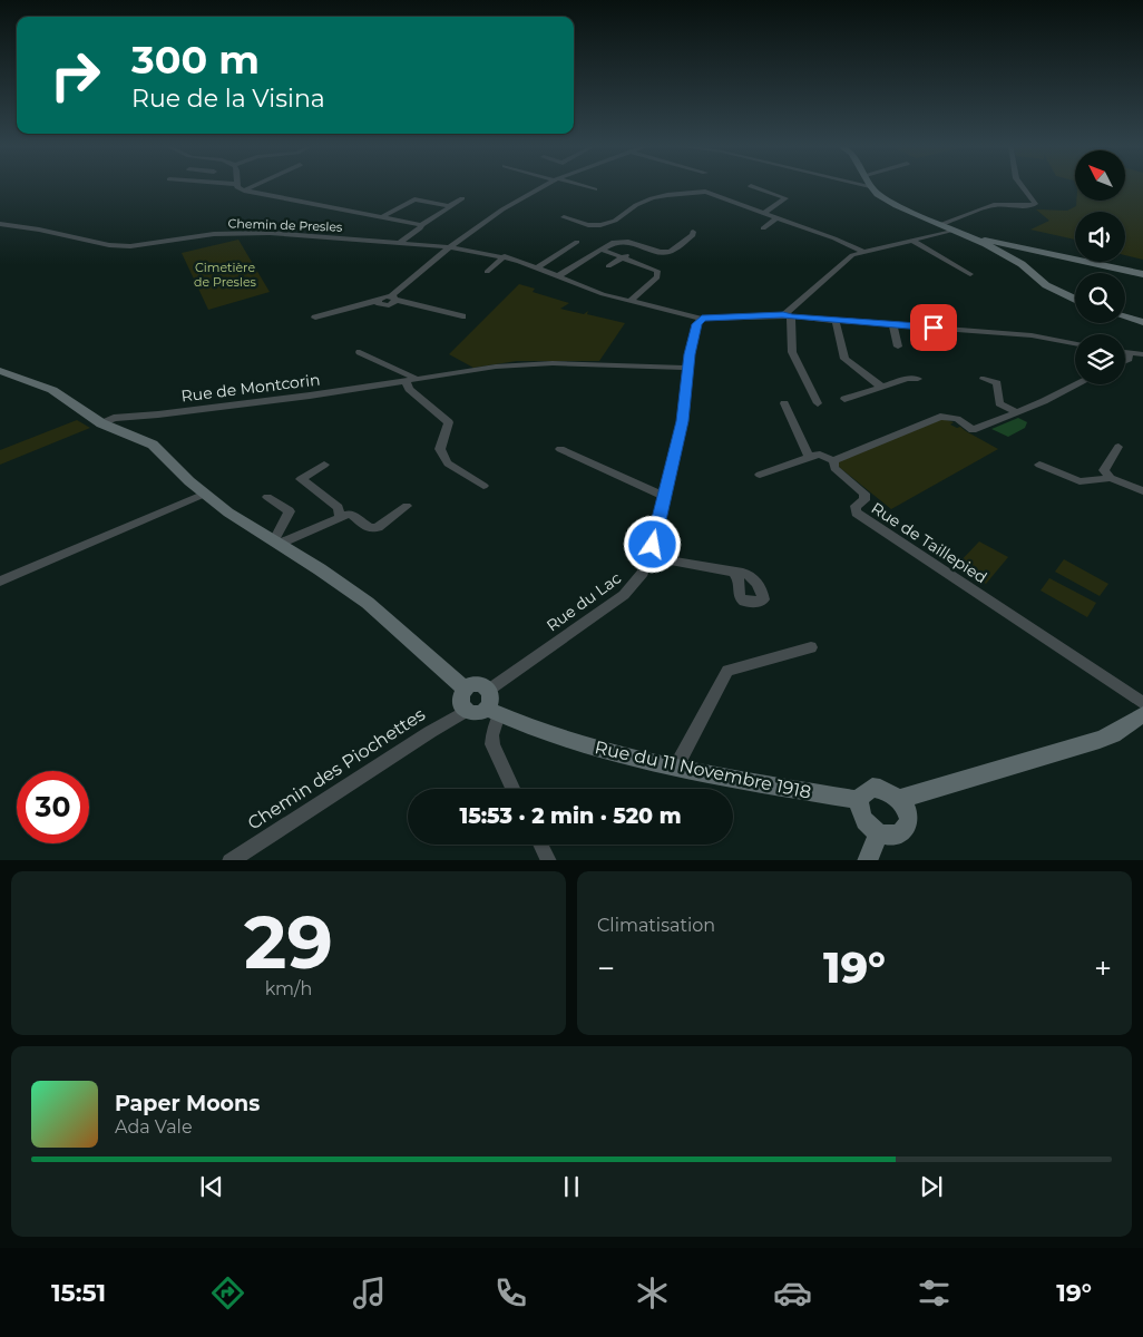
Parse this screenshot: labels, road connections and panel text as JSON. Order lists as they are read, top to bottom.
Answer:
{
  "streets": {
    "street": [
      "Chemin de Presles",
      "Rue de Montcorin",
      "Rue de Taillepied",
      "Rue du Lac",
      "Chemin des Piochettes",
      "Rue du 11 Novembre 1918"
    ]
  },
  "crossings": [
    ["Chemin de Presles", "Rue du Lac"],
    ["Rue de Montcorin", "Rue du Lac"],
    ["Rue du Lac", "Chemin des Piochettes"],
    ["Rue du Lac", "Rue du 11 Novembre 1918"],
    ["Chemin des Piochettes", "Rue du 11 Novembre 1918"]
  ],
  "parks": ["Cimetière de Presles"],
  "north": "top left",
  "page": {
    "turn": ["300 m", "Rue de la Visina"],
    "limit": "30",
    "trip": "15:53 · 2 min · 520 m",
    "tile": [
      ["29", "km/h"],
      "Climatisation"
    ],
    "heat": ["−", "19°", "+"],
    "song": ["Paper Moons", "Ada Vale"],
    "tabs": ["15:51", "19°"]
  }
}
